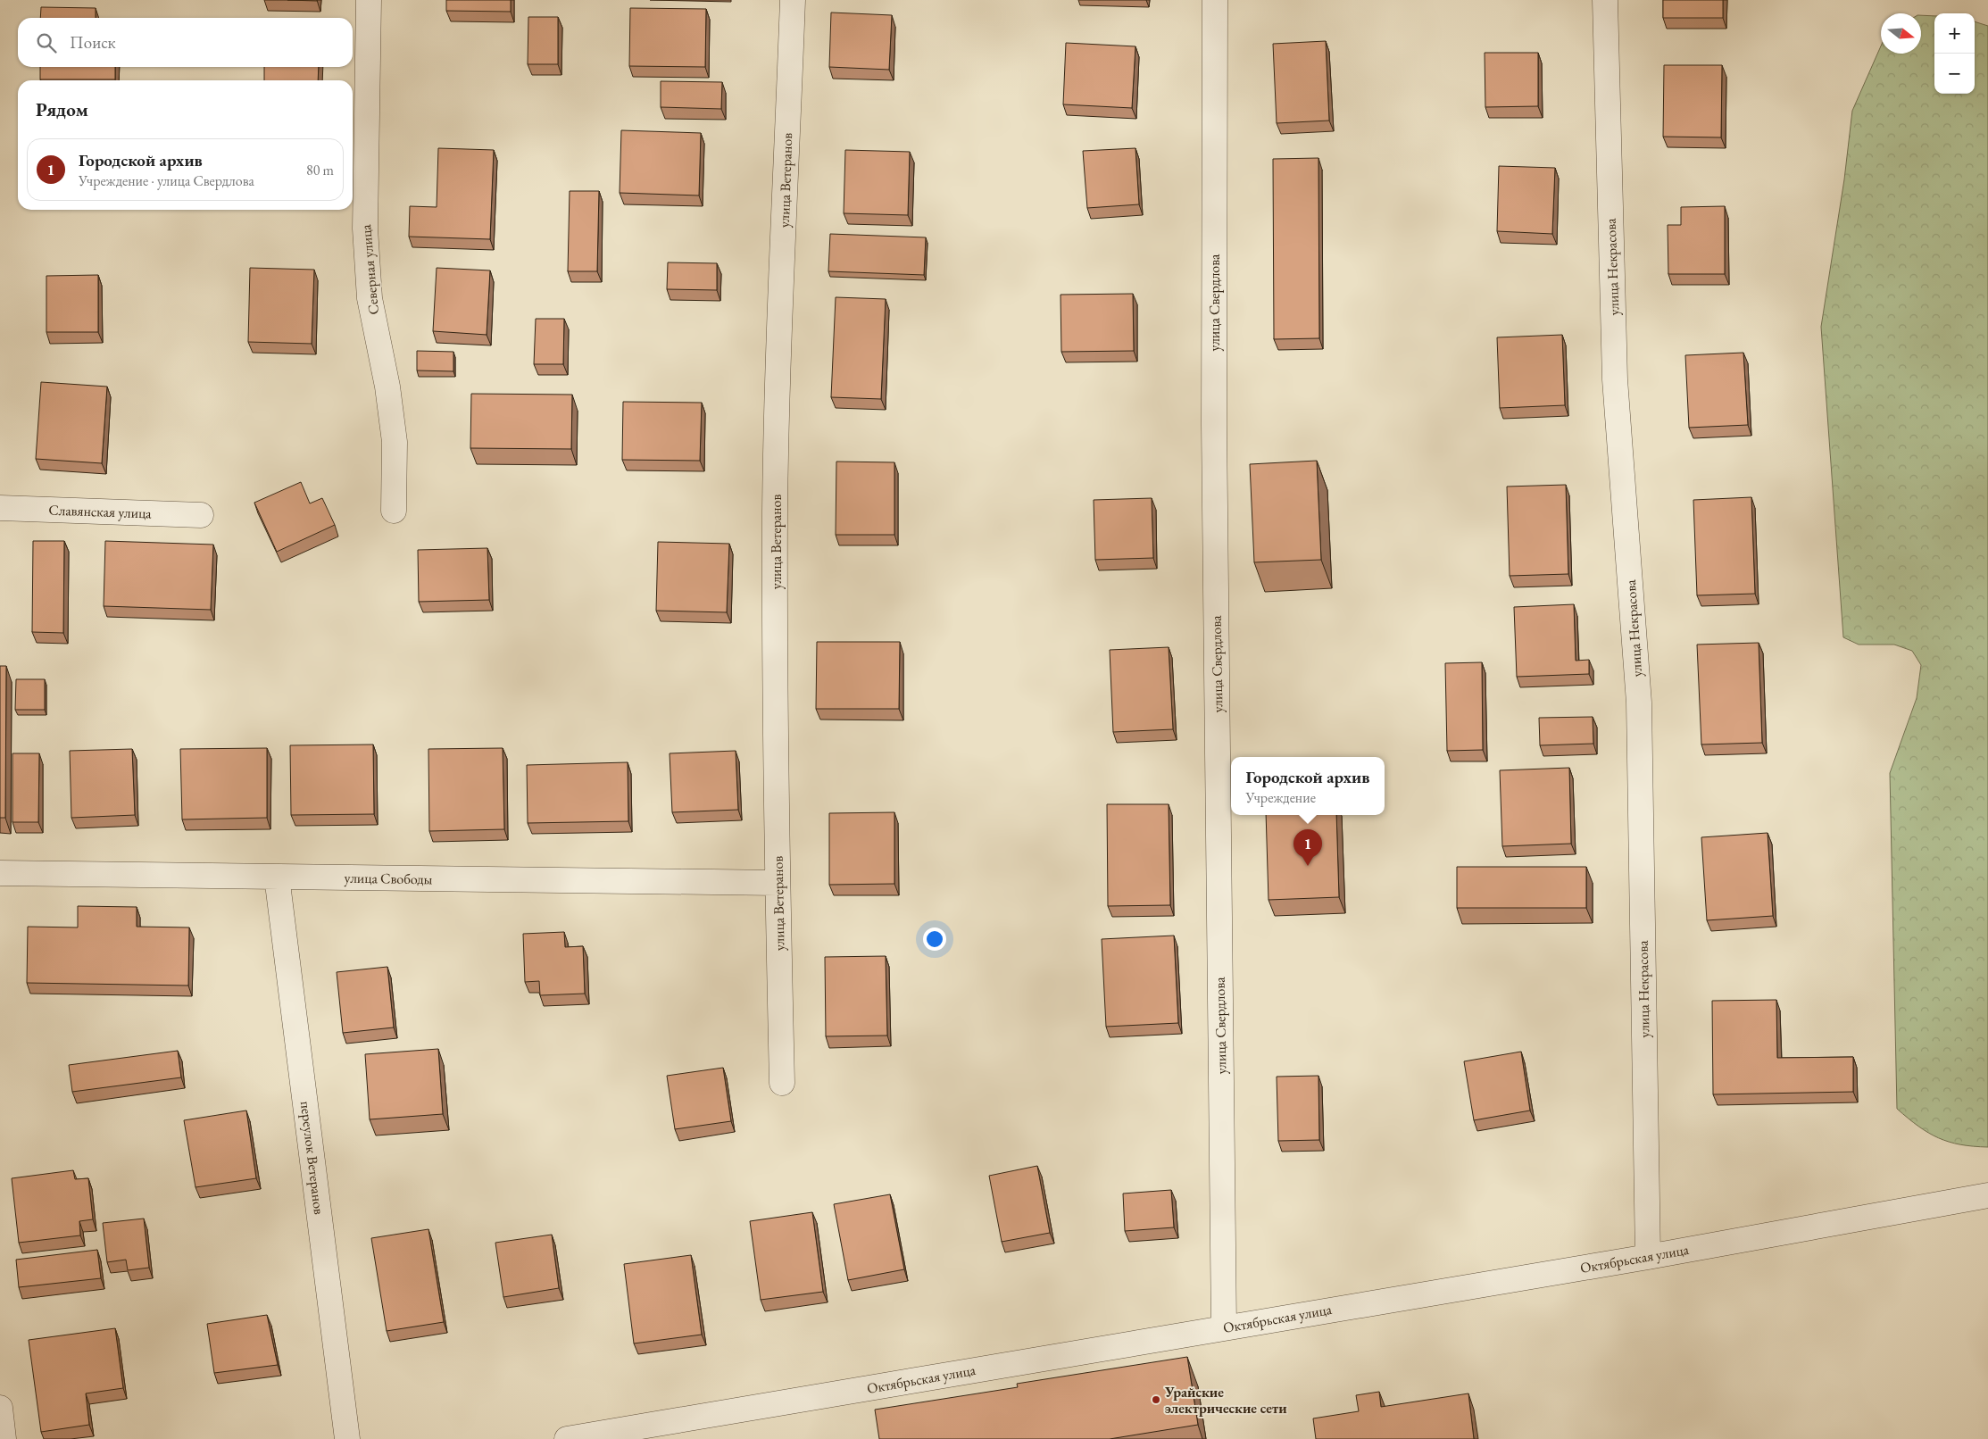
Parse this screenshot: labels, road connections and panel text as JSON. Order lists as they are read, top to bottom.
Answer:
{
  "streets": {
    "street": [
      "улица Ветеранов",
      "улица Некрасова",
      "Северная улица",
      "улица Свердлова",
      "Славянская улица",
      "улица Свободы",
      "переулок Ветеранов",
      "Октябрьская улица"
    ]
  },
  "crossings": [
    ["улица Ветеранов", "улица Свободы"],
    ["улица Некрасова", "Октябрьская улица"],
    ["улица Свердлова", "Октябрьская улица"],
    ["улица Свободы", "переулок Ветеранов"]
  ],
  "places": ["Урайские электрические сети"],
  "north": "right",
  "page": {
    "map_buttons": ["+", "−"],
    "search": "Поиск",
    "heading": "Рядом",
    "list": [
      {
        "mark": "1",
        "name": "Городской архив",
        "note": "Учреждение · улица Свердлова",
        "value": "80 m"
      }
    ],
    "popup": ["Городской архив", "Учреждение"],
    "pins": "1"
  }
}
